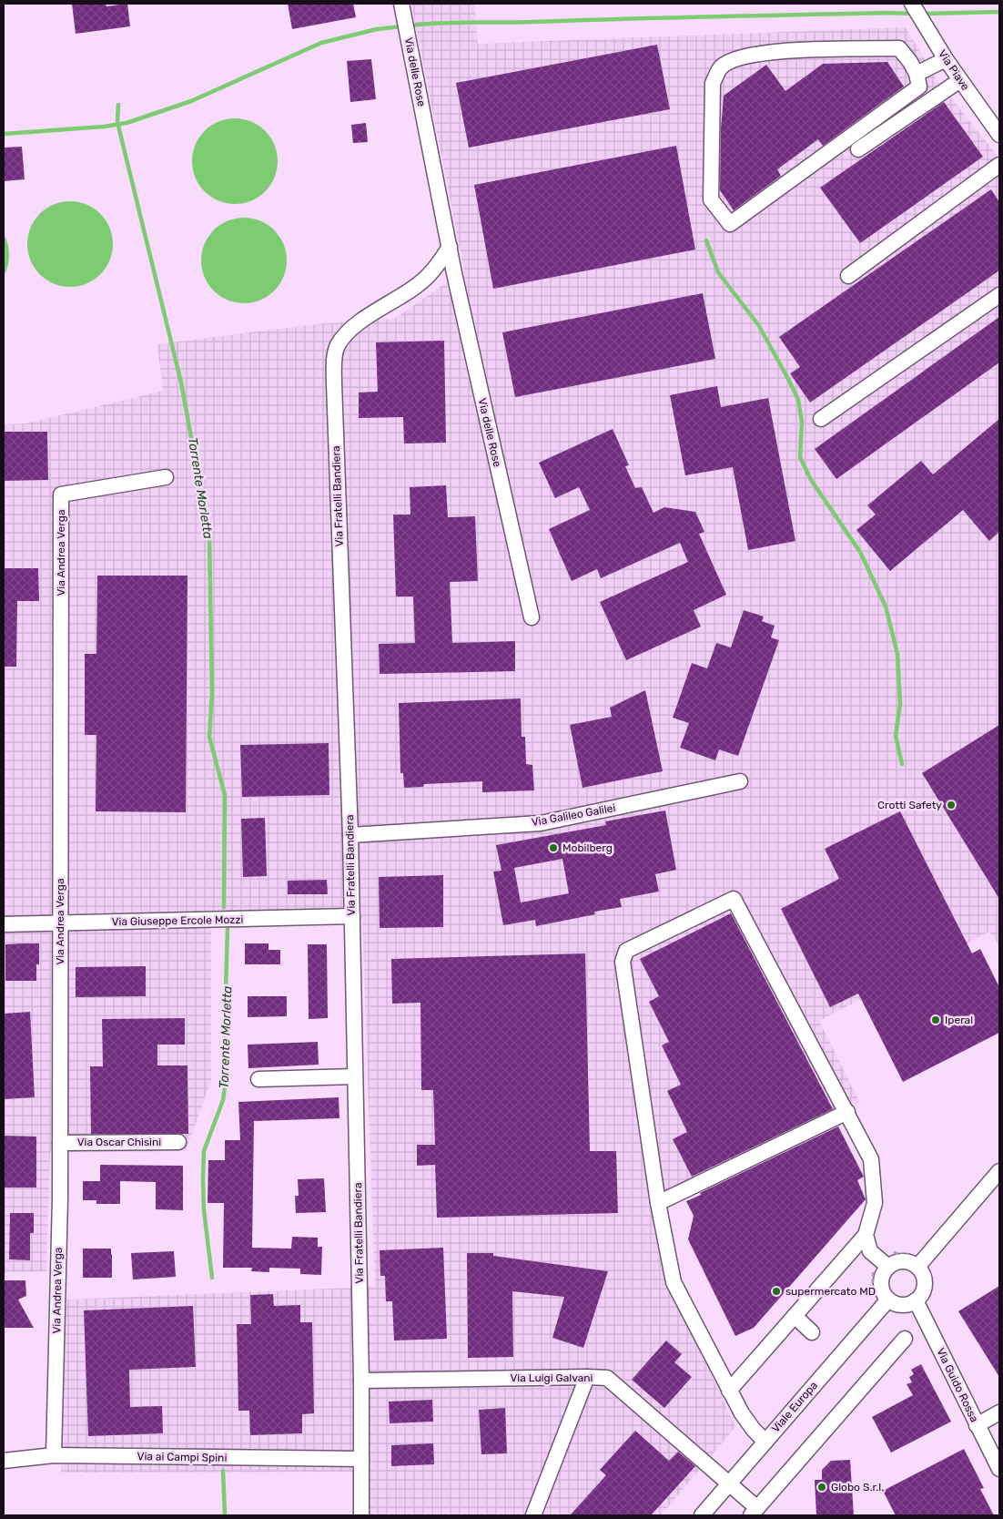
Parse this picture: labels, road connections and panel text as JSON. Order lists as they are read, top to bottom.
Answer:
{
  "streets": {
    "street": [
      "Via Piave",
      "Via delle Rose",
      "Via Fratelli Bandiera",
      "Via Andrea Verga",
      "Via Galileo Galilei",
      "Via Giuseppe Ercole Mozzi",
      "Via Oscar Chisini",
      "Via Luigi Galvani",
      "Via Guido Rossa",
      "Viale Europa",
      "Via ai Campi Spini"
    ]
  },
  "crossings": [
    ["Via delle Rose", "Via Fratelli Bandiera"],
    ["Via Fratelli Bandiera", "Via Galileo Galilei"],
    ["Via Fratelli Bandiera", "Via Giuseppe Ercole Mozzi"],
    ["Via Fratelli Bandiera", "Via Luigi Galvani"],
    ["Via Fratelli Bandiera", "Via ai Campi Spini"],
    ["Via Andrea Verga", "Via Giuseppe Ercole Mozzi"],
    ["Via Andrea Verga", "Via Oscar Chisini"],
    ["Via Andrea Verga", "Via ai Campi Spini"],
    ["Via Luigi Galvani", "Viale Europa"],
    ["Via Guido Rossa", "Viale Europa"]
  ],
  "water": ["Torrente Morletta"],
  "places": [
    "Crotti Safety",
    "Mobilberg",
    "Iperal",
    "supermercato MD",
    "Globo S.r.l."
  ]
}
